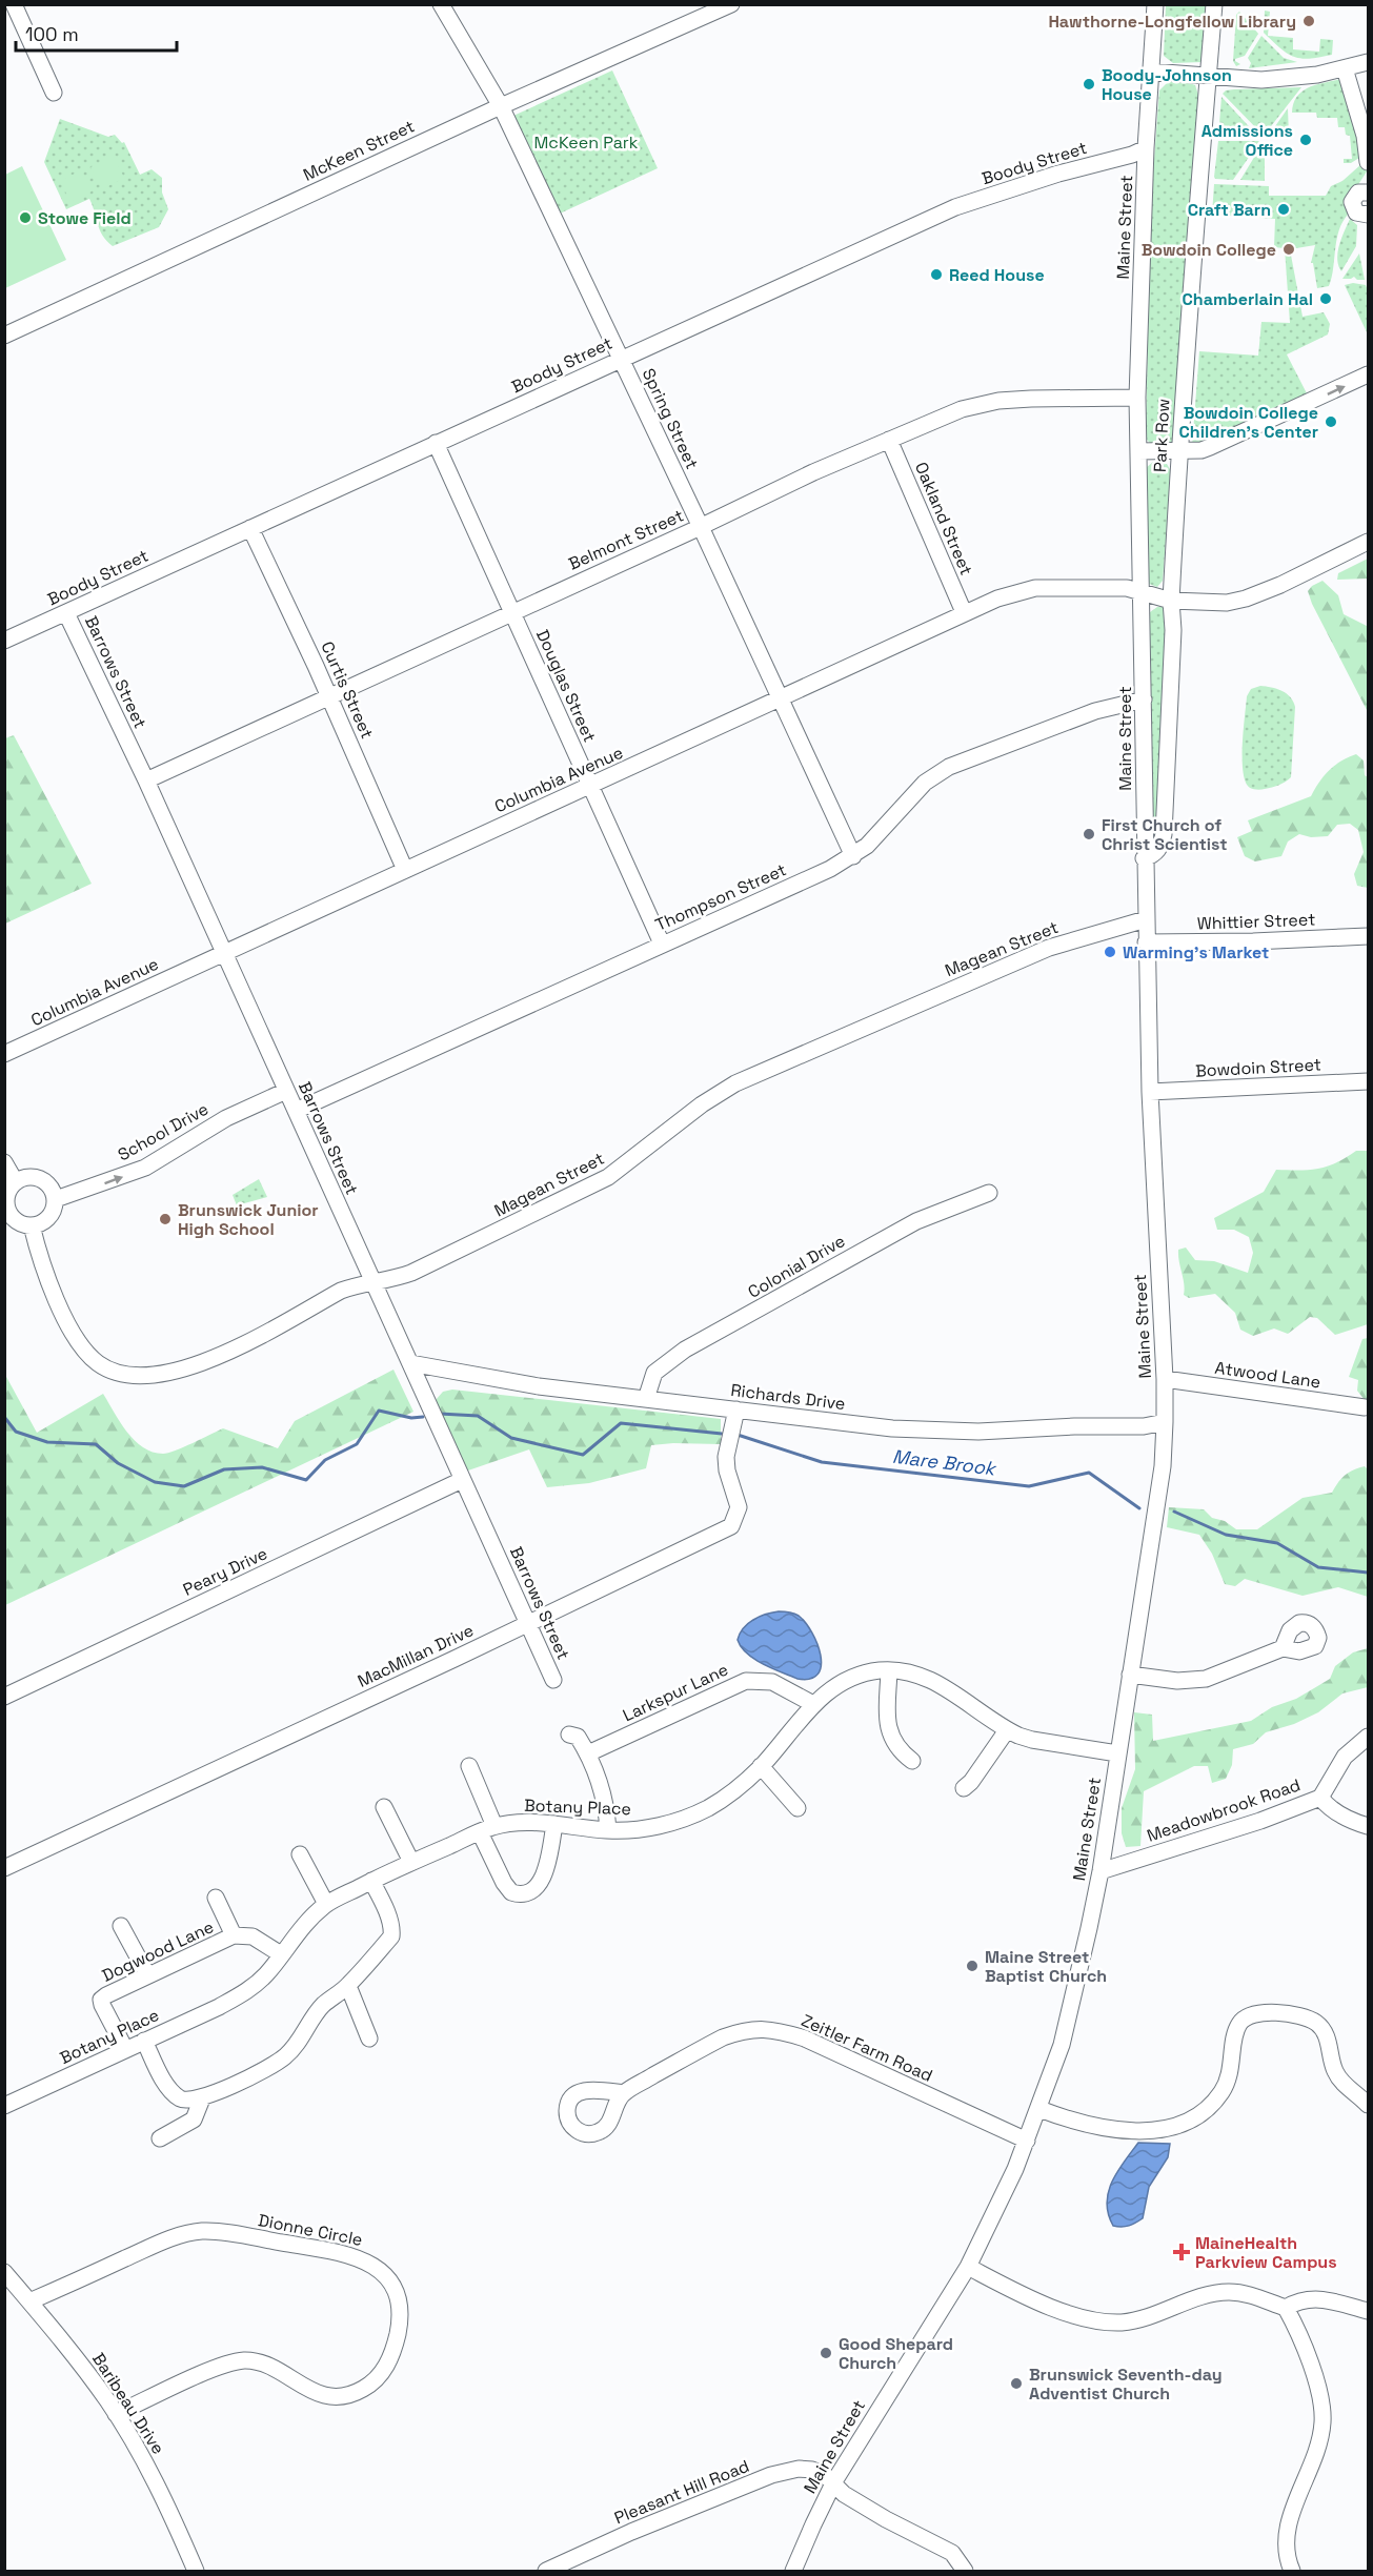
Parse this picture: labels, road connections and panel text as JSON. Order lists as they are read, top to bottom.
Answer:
{
  "streets": {
    "street": [
      "McKeen Street",
      "Boody Street",
      "Maine Street",
      "Spring Street",
      "Park Row",
      "Oakland Street",
      "Belmont Street",
      "Barrows Street",
      "Douglas Street",
      "Curtis Street",
      "Columbia Avenue",
      "Thompson Street",
      "Whittier Street",
      "Magean Street",
      "Bowdoin Street",
      "School Drive",
      "Colonial Drive",
      "Atwood Lane",
      "Richards Drive",
      "Peary Drive",
      "MacMillan Drive",
      "Larkspur Lane",
      "Botany Place",
      "Meadowbrook Road",
      "Dogwood Lane",
      "Zeitler Farm Road",
      "Dionne Circle",
      "Baribeau Drive",
      "Pleasant Hill Road"
    ]
  },
  "crossings": [
    ["McKeen Street", "Spring Street"],
    ["Boody Street", "Maine Street"],
    ["Boody Street", "Spring Street"],
    ["Boody Street", "Barrows Street"],
    ["Boody Street", "Douglas Street"],
    ["Boody Street", "Curtis Street"],
    ["Maine Street", "Park Row"],
    ["Maine Street", "Belmont Street"],
    ["Maine Street", "Columbia Avenue"],
    ["Maine Street", "Thompson Street"],
    ["Maine Street", "Whittier Street"],
    ["Maine Street", "Magean Street"],
    ["Maine Street", "Bowdoin Street"],
    ["Maine Street", "Atwood Lane"],
    ["Maine Street", "Richards Drive"],
    ["Maine Street", "Botany Place"],
    ["Maine Street", "Meadowbrook Road"],
    ["Maine Street", "Zeitler Farm Road"],
    ["Maine Street", "Pleasant Hill Road"],
    ["Spring Street", "Belmont Street"],
    ["Spring Street", "Columbia Avenue"],
    ["Spring Street", "Thompson Street"],
    ["Park Row", "Columbia Avenue"],
    ["Oakland Street", "Belmont Street"],
    ["Oakland Street", "Columbia Avenue"],
    ["Belmont Street", "Barrows Street"],
    ["Belmont Street", "Douglas Street"],
    ["Belmont Street", "Curtis Street"],
    ["Barrows Street", "Columbia Avenue"],
    ["Barrows Street", "Thompson Street"],
    ["Barrows Street", "Magean Street"],
    ["Barrows Street", "School Drive"],
    ["Barrows Street", "Richards Drive"],
    ["Barrows Street", "Peary Drive"],
    ["Barrows Street", "MacMillan Drive"],
    ["Douglas Street", "Columbia Avenue"],
    ["Douglas Street", "Thompson Street"],
    ["Curtis Street", "Columbia Avenue"],
    ["Magean Street", "School Drive"],
    ["Colonial Drive", "Richards Drive"],
    ["Richards Drive", "MacMillan Drive"],
    ["Larkspur Lane", "Botany Place"],
    ["Botany Place", "Dogwood Lane"],
    ["Dionne Circle", "Baribeau Drive"]
  ],
  "one_way": ["School Drive"],
  "water": ["Mare Brook"],
  "parks": ["McKeen Park"],
  "places": {
    "other": [
      "Hawthorne-Longfellow Library",
      "Boody-Johnson House",
      "Admissions Office",
      "Craft Barn",
      "Stowe Field",
      "Bowdoin College",
      "Reed House",
      "Chamberlain Hal",
      "Bowdoin College Children's Center",
      "First Church of Christ Scientist",
      "Warming's Market",
      "Brunswick Junior High School",
      "Maine Street Baptist Church",
      "Good Shepard Church",
      "Brunswick Seventh-day Adventist Church"
    ],
    "health": ["MaineHealth Parkview Campus"]
  },
  "scale_bar": "100 m"
}
